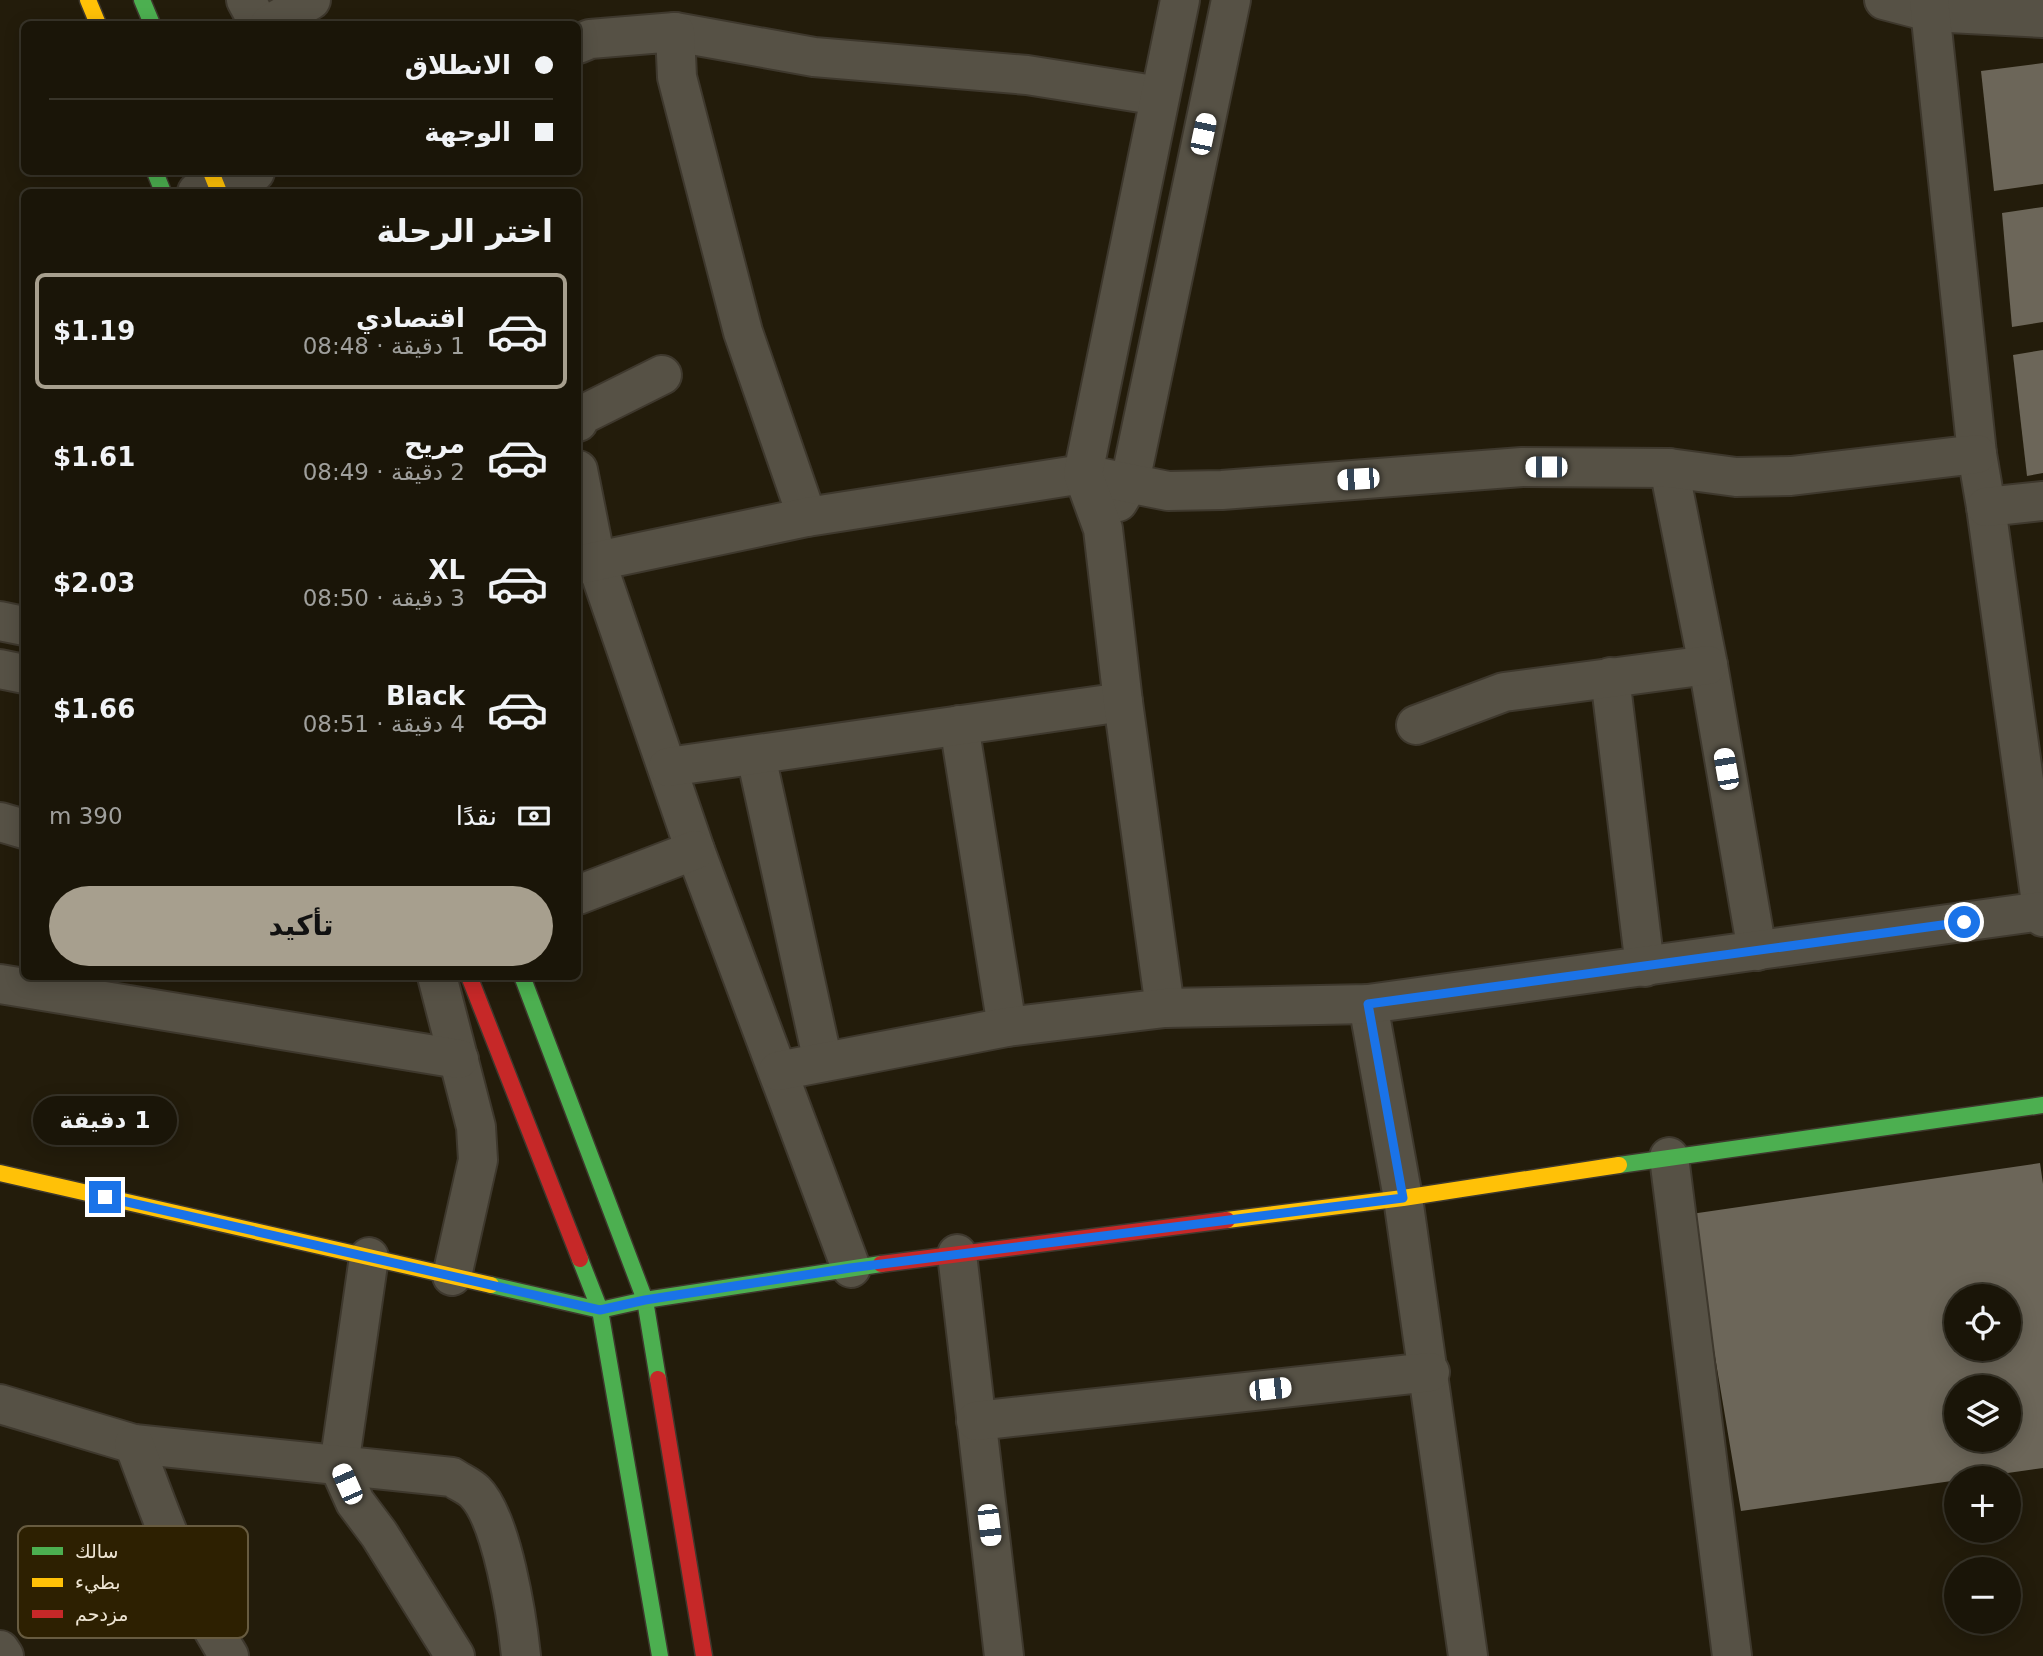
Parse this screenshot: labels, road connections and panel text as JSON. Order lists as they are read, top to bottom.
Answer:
{
  "legend": ["سالك", "بطيء", "مزدحم"],
  "page": {
    "banner": ["الانطلاق", "الوجهة"],
    "heading": "اختر الرحلة",
    "list": [
      {
        "name": "اقتصادي",
        "note": "1 دقيقة · 08:48",
        "value": "$1.19"
      },
      {
        "name": "مريح",
        "note": "2 دقيقة · 08:49",
        "value": "$1.61"
      },
      {
        "name": "XL",
        "note": "3 دقيقة · 08:50",
        "value": "$2.03"
      },
      {
        "name": "Black",
        "note": "4 دقيقة · 08:51",
        "value": "$1.66"
      }
    ],
    "pay": ["نقدًا", "390 m"],
    "buttons": "تأكيد",
    "bubble": "1 دقيقة",
    "map_buttons": ["+", "−"]
  }
}
